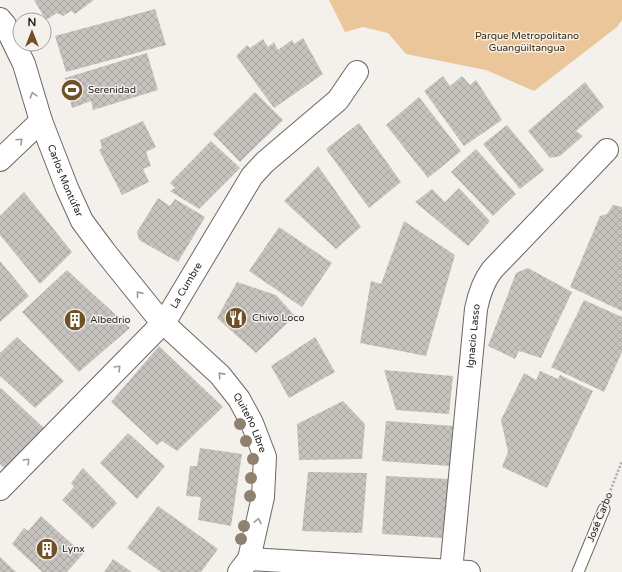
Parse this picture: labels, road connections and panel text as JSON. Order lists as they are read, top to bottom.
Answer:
{
  "streets": {
    "street": [
      "Carlos Montúfar",
      "La Cumbre",
      "Ignacio Lasso",
      "Quiteño Libre"
    ],
    "lane": ["José Carbo"]
  },
  "crossings": [
    ["Carlos Montúfar", "La Cumbre"],
    ["Carlos Montúfar", "Quiteño Libre"],
    ["La Cumbre", "Quiteño Libre"]
  ],
  "one_way": ["Carlos Montúfar", "La Cumbre", "Quiteño Libre"],
  "parks": ["Parque Metropolitano Guangüiltangua"],
  "places": {
    "sports": ["Serenidad"],
    "restaurant": ["Chivo Loco"],
    "building": ["Albedrio", "Lynx"]
  },
  "north": "top"
}
